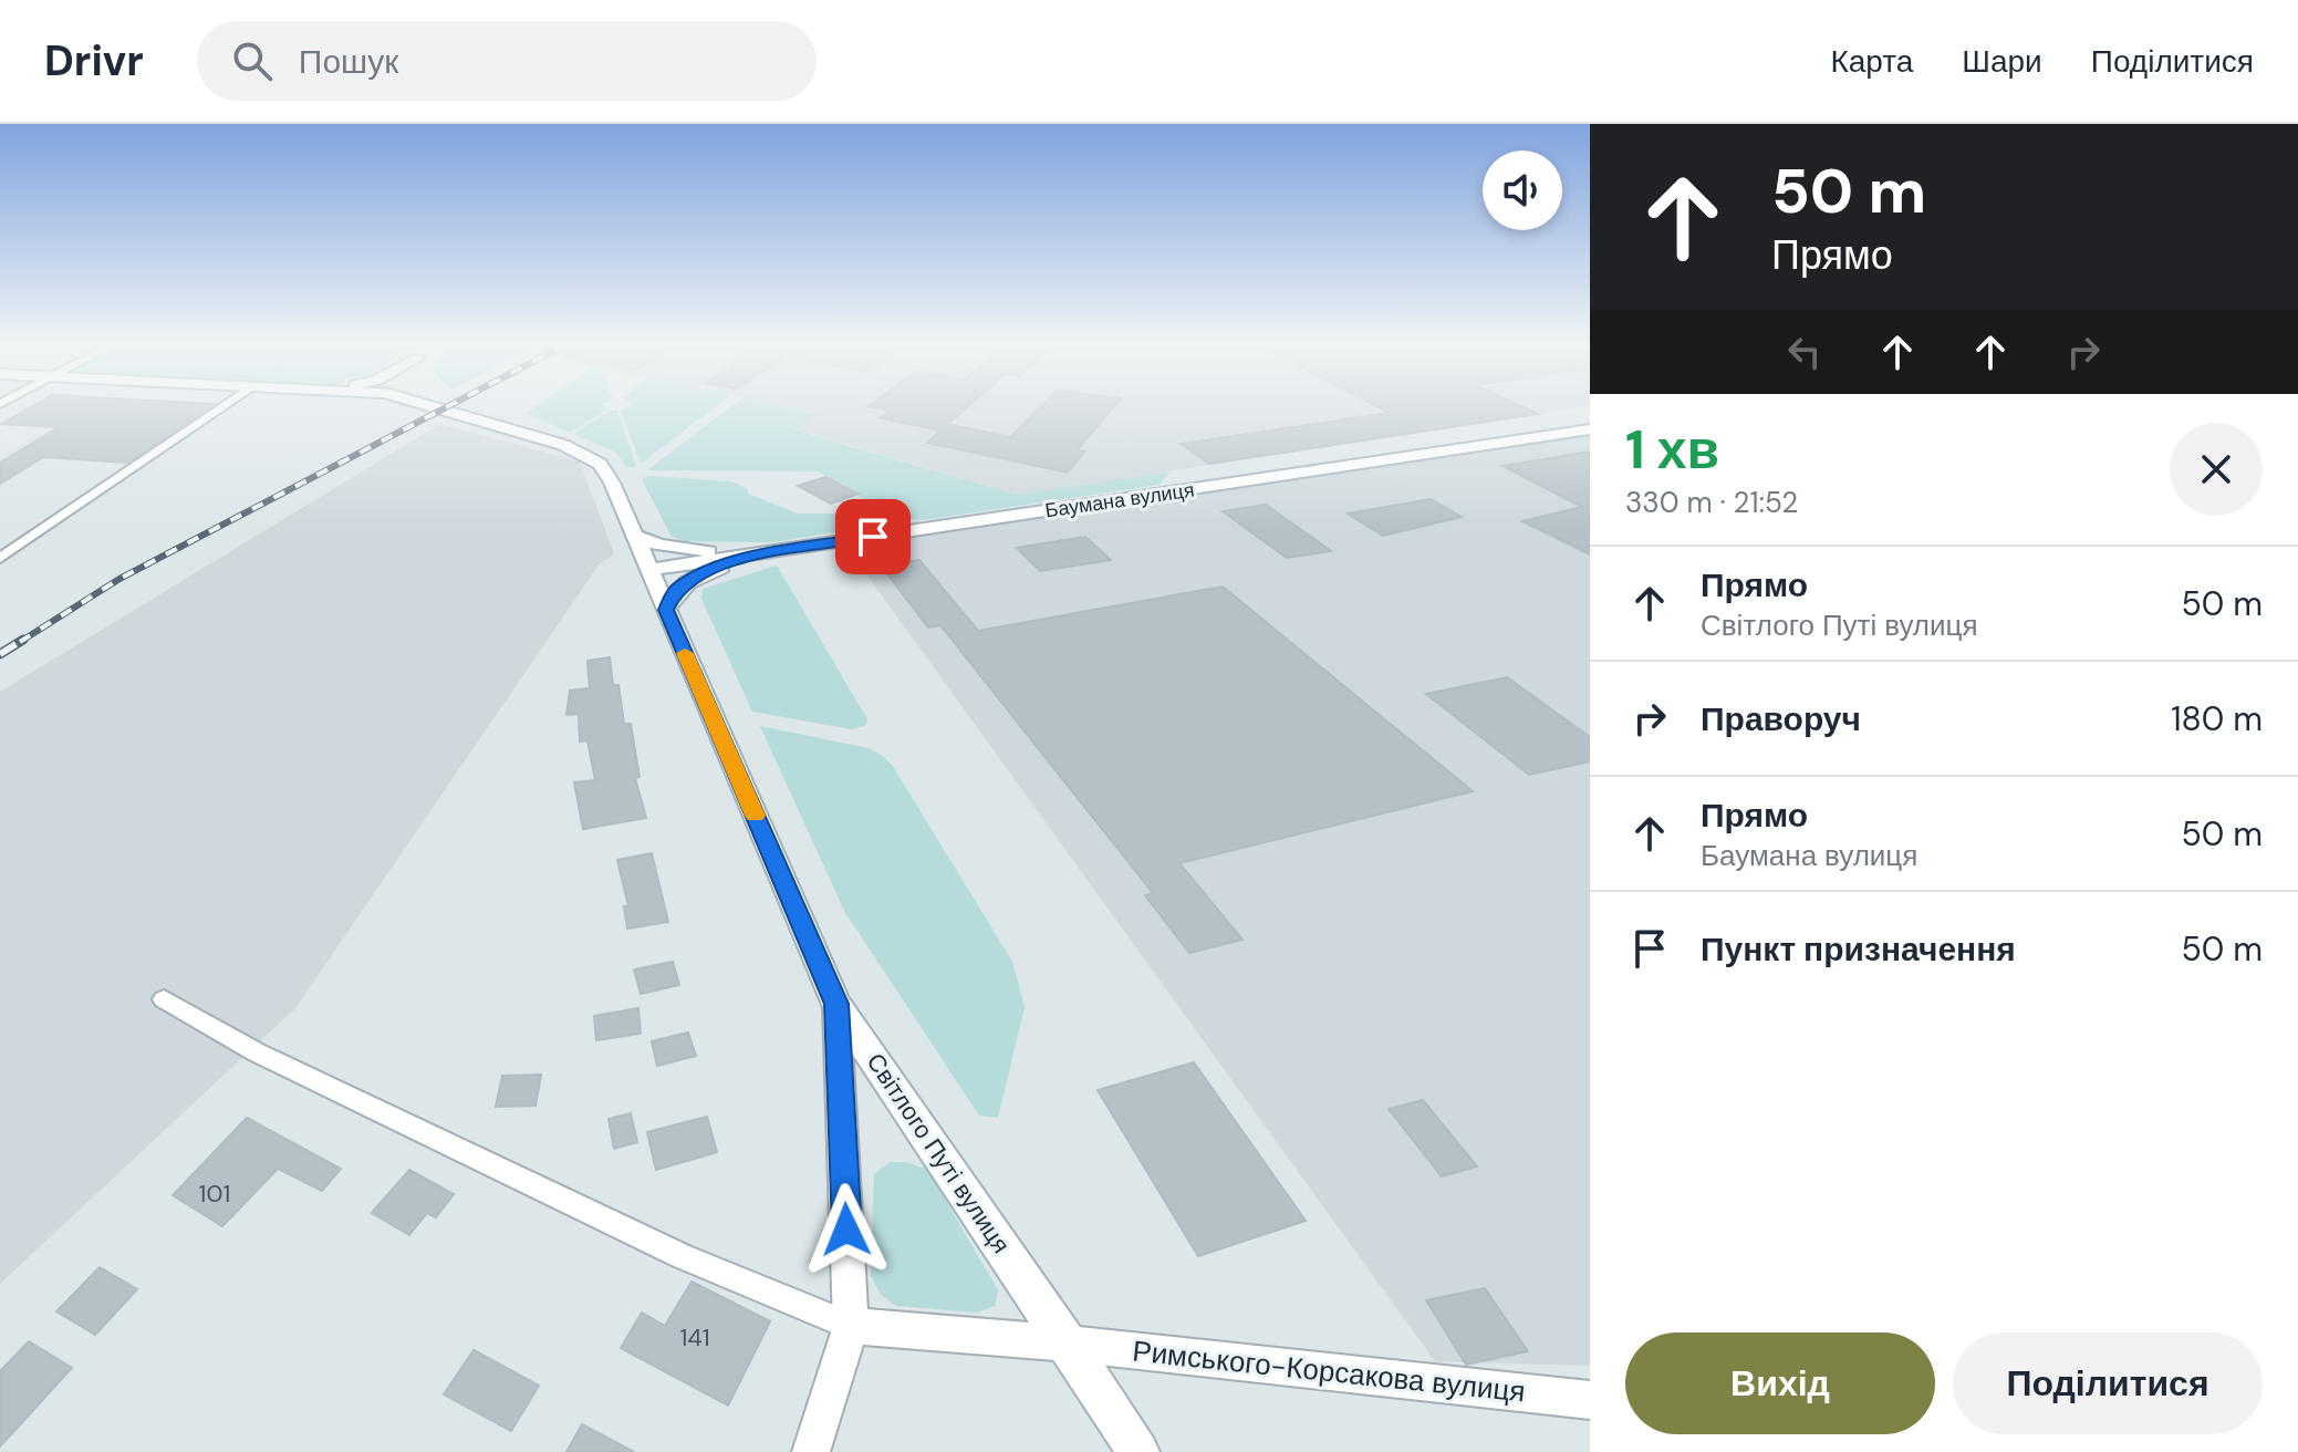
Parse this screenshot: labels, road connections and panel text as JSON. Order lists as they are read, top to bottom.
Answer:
{
  "streets": {
    "main road": ["Баумана вулиця", "Світлого Путі вулиця"],
    "street": ["Римського-Корсакова вулиця"]
  },
  "crossings": [
    ["Баумана вулиця", "Світлого Путі вулиця"],
    ["Світлого Путі вулиця", "Римського-Корсакова вулиця"]
  ],
  "house_numbers": ["101", "141"],
  "page": {
    "header": "Drivr",
    "search": "Пошук",
    "nav": ["Карта", "Шари", "Поділитися"],
    "turn": ["50 m", "Прямо"],
    "heading": ["1 хв", "330 m · 21:52"],
    "list": [
      {
        "name": "Прямо",
        "note": "Світлого Путі вулиця",
        "value": "50 m"
      },
      {
        "name": "Праворуч",
        "value": "180 m"
      },
      {
        "name": "Прямо",
        "note": "Баумана вулиця",
        "value": "50 m"
      },
      {
        "name": "Пункт призначення",
        "value": "50 m"
      }
    ],
    "buttons": ["Вихід", "Поділитися"]
  }
}
